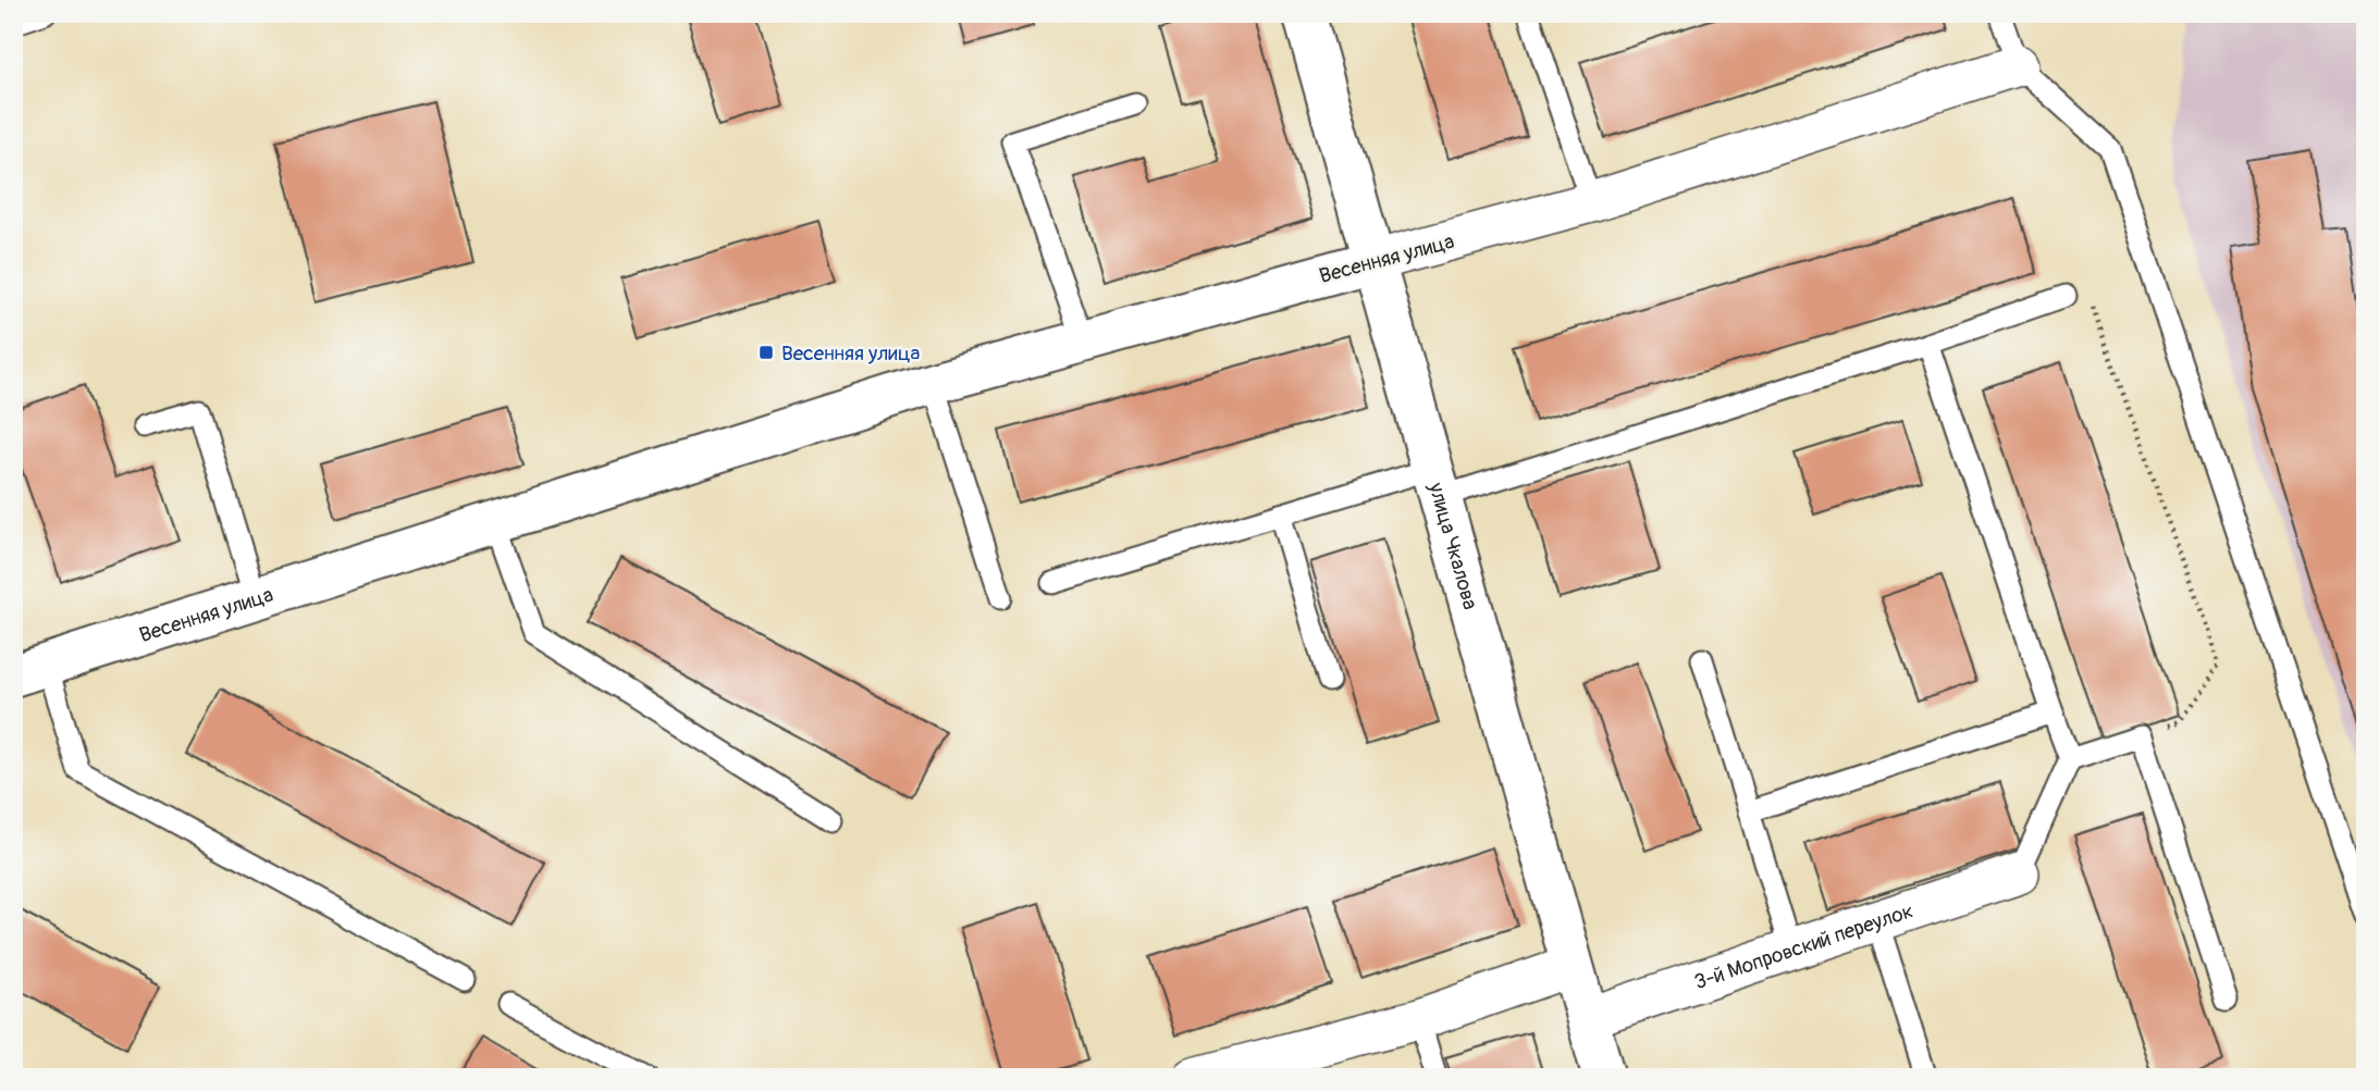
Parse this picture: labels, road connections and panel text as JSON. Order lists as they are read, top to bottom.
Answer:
{
  "streets": {
    "street": ["Весенняя улица", "улица Чкалова", "3-й Мопровский переулок"]
  },
  "crossings": [
    ["Весенняя улица", "улица Чкалова"],
    ["улица Чкалова", "3-й Мопровский переулок"]
  ],
  "places": {
    "transit": ["Весенняя улица"]
  }
}
